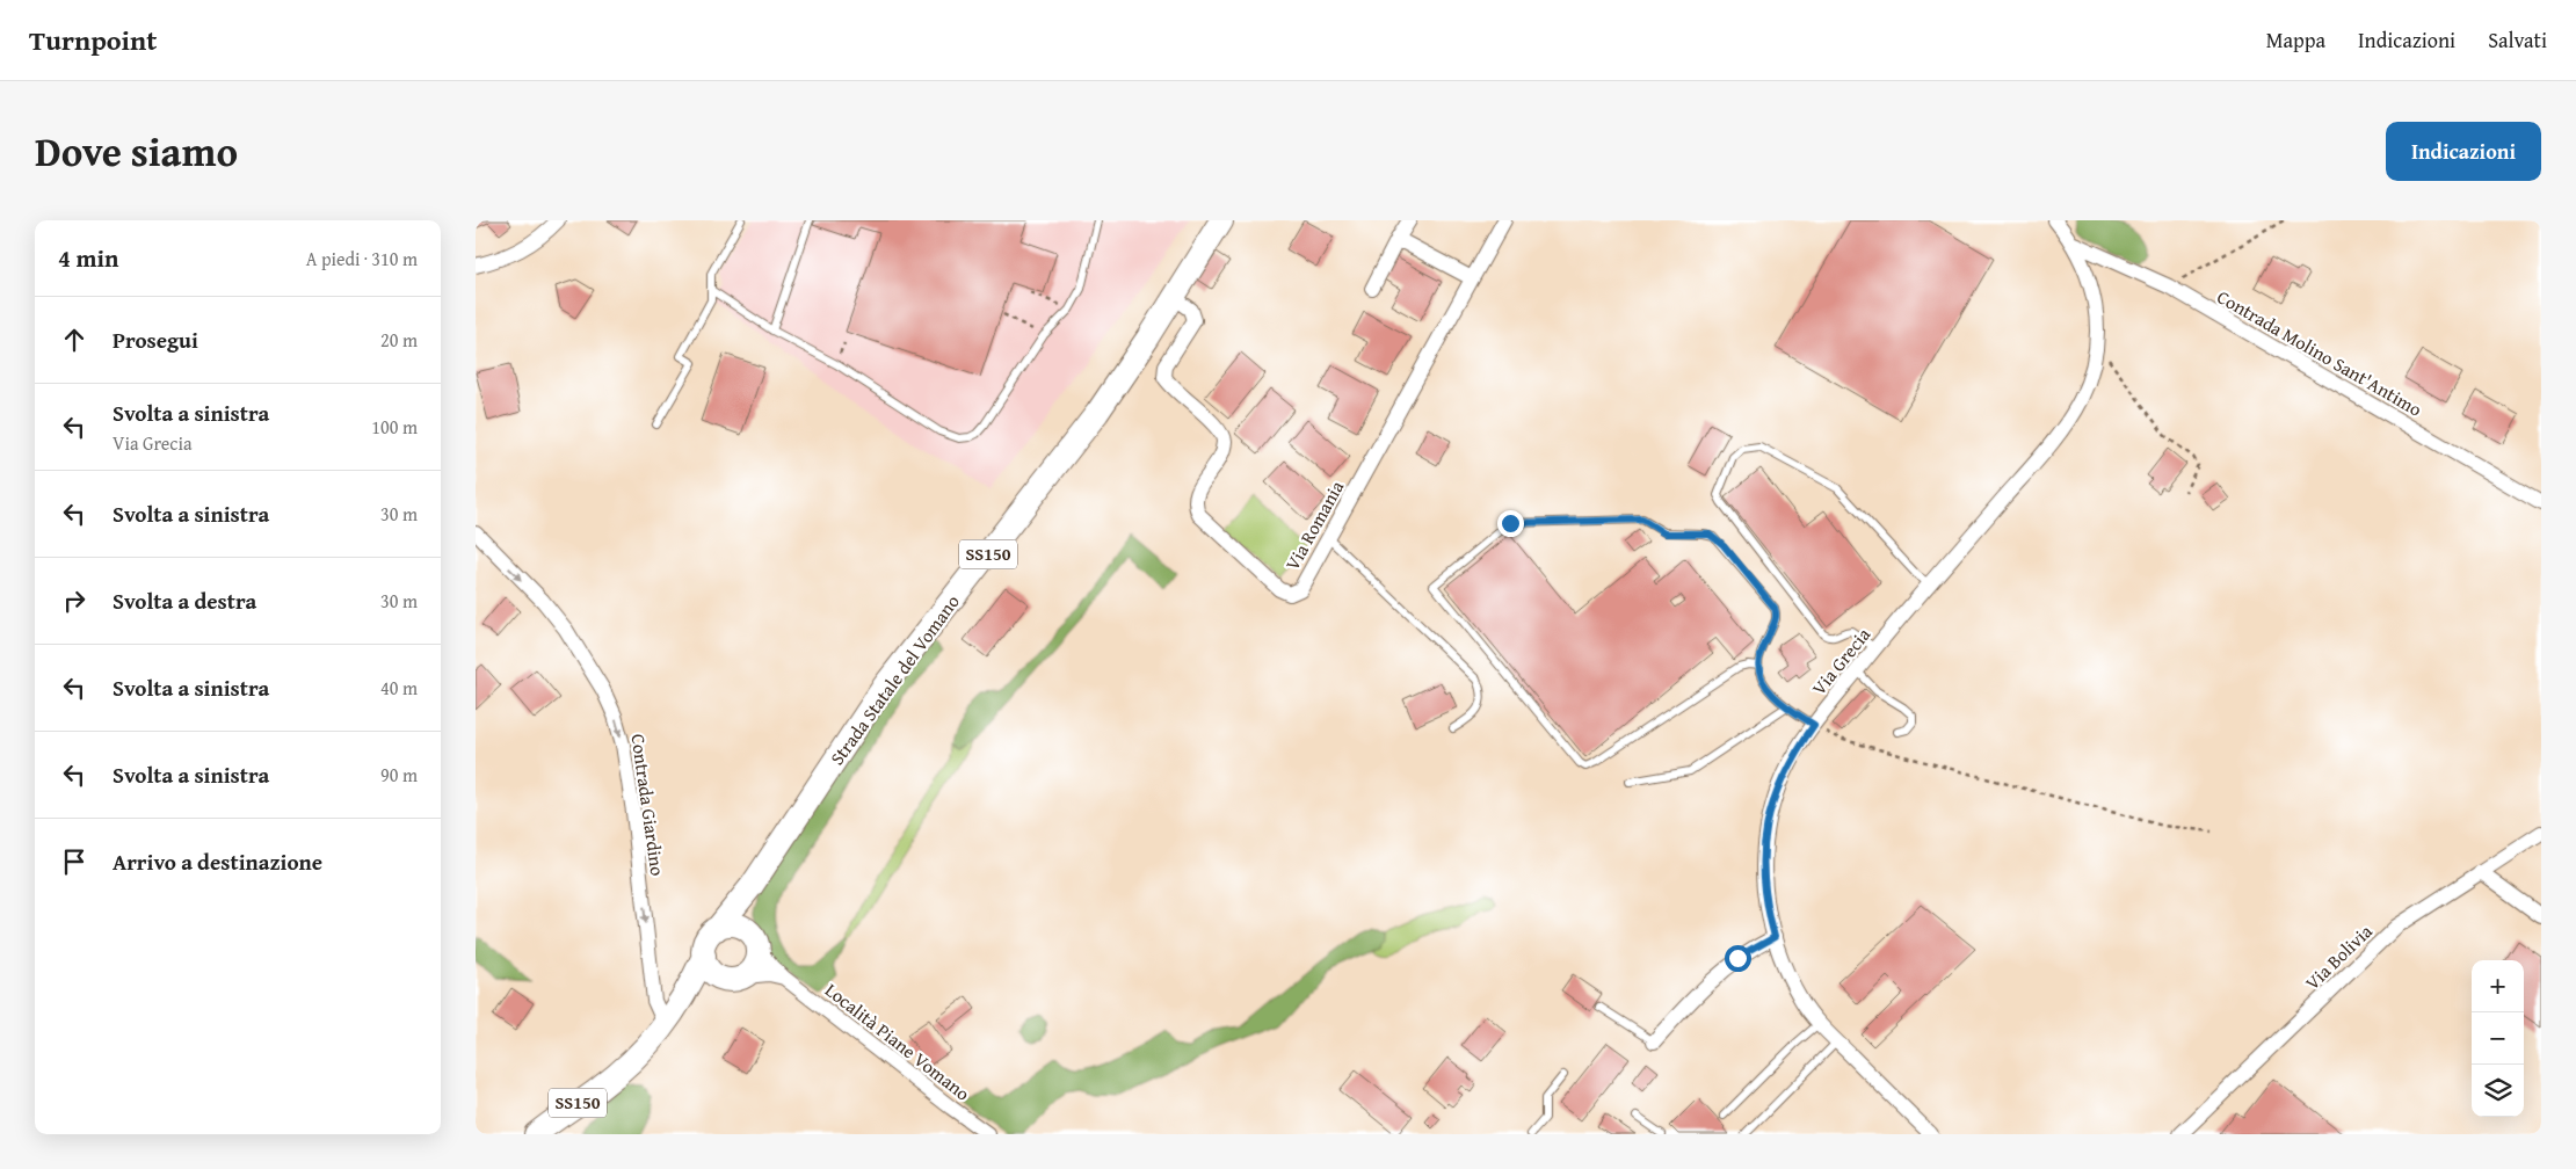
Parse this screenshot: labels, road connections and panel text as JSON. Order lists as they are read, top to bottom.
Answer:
{
  "streets": {
    "main road": ["SS150", "Strada Statale del Vomano"],
    "street": [
      "Contrada Molino Sant'Antimo",
      "Via Romania",
      "Via Grecia",
      "Contrada Giardino",
      "Via Bolivia",
      "Località Piane Vomano"
    ]
  },
  "crossings": [
    ["Contrada Molino Sant'Antimo", "Via Grecia"],
    ["Via Romania", "Strada Statale del Vomano"],
    ["SS150", "Strada Statale del Vomano"],
    ["SS150", "Contrada Giardino"],
    ["SS150", "Località Piane Vomano"],
    ["Strada Statale del Vomano", "Località Piane Vomano"]
  ],
  "one_way": ["Contrada Giardino"],
  "page": {
    "header": "Turnpoint",
    "nav": ["Mappa", "Indicazioni", "Salvati"],
    "title": "Dove siamo",
    "buttons": "Indicazioni",
    "heading": ["4 min", "A piedi · 310 m"],
    "list": [
      ["Prosegui", "20 m"],
      ["Svolta a sinistra", "Via Grecia", "100 m"],
      ["Svolta a sinistra", "30 m"],
      ["Svolta a destra", "30 m"],
      ["Svolta a sinistra", "40 m"],
      ["Svolta a sinistra", "90 m"],
      "Arrivo a destinazione"
    ],
    "map_buttons": ["+", "−"]
  }
}
